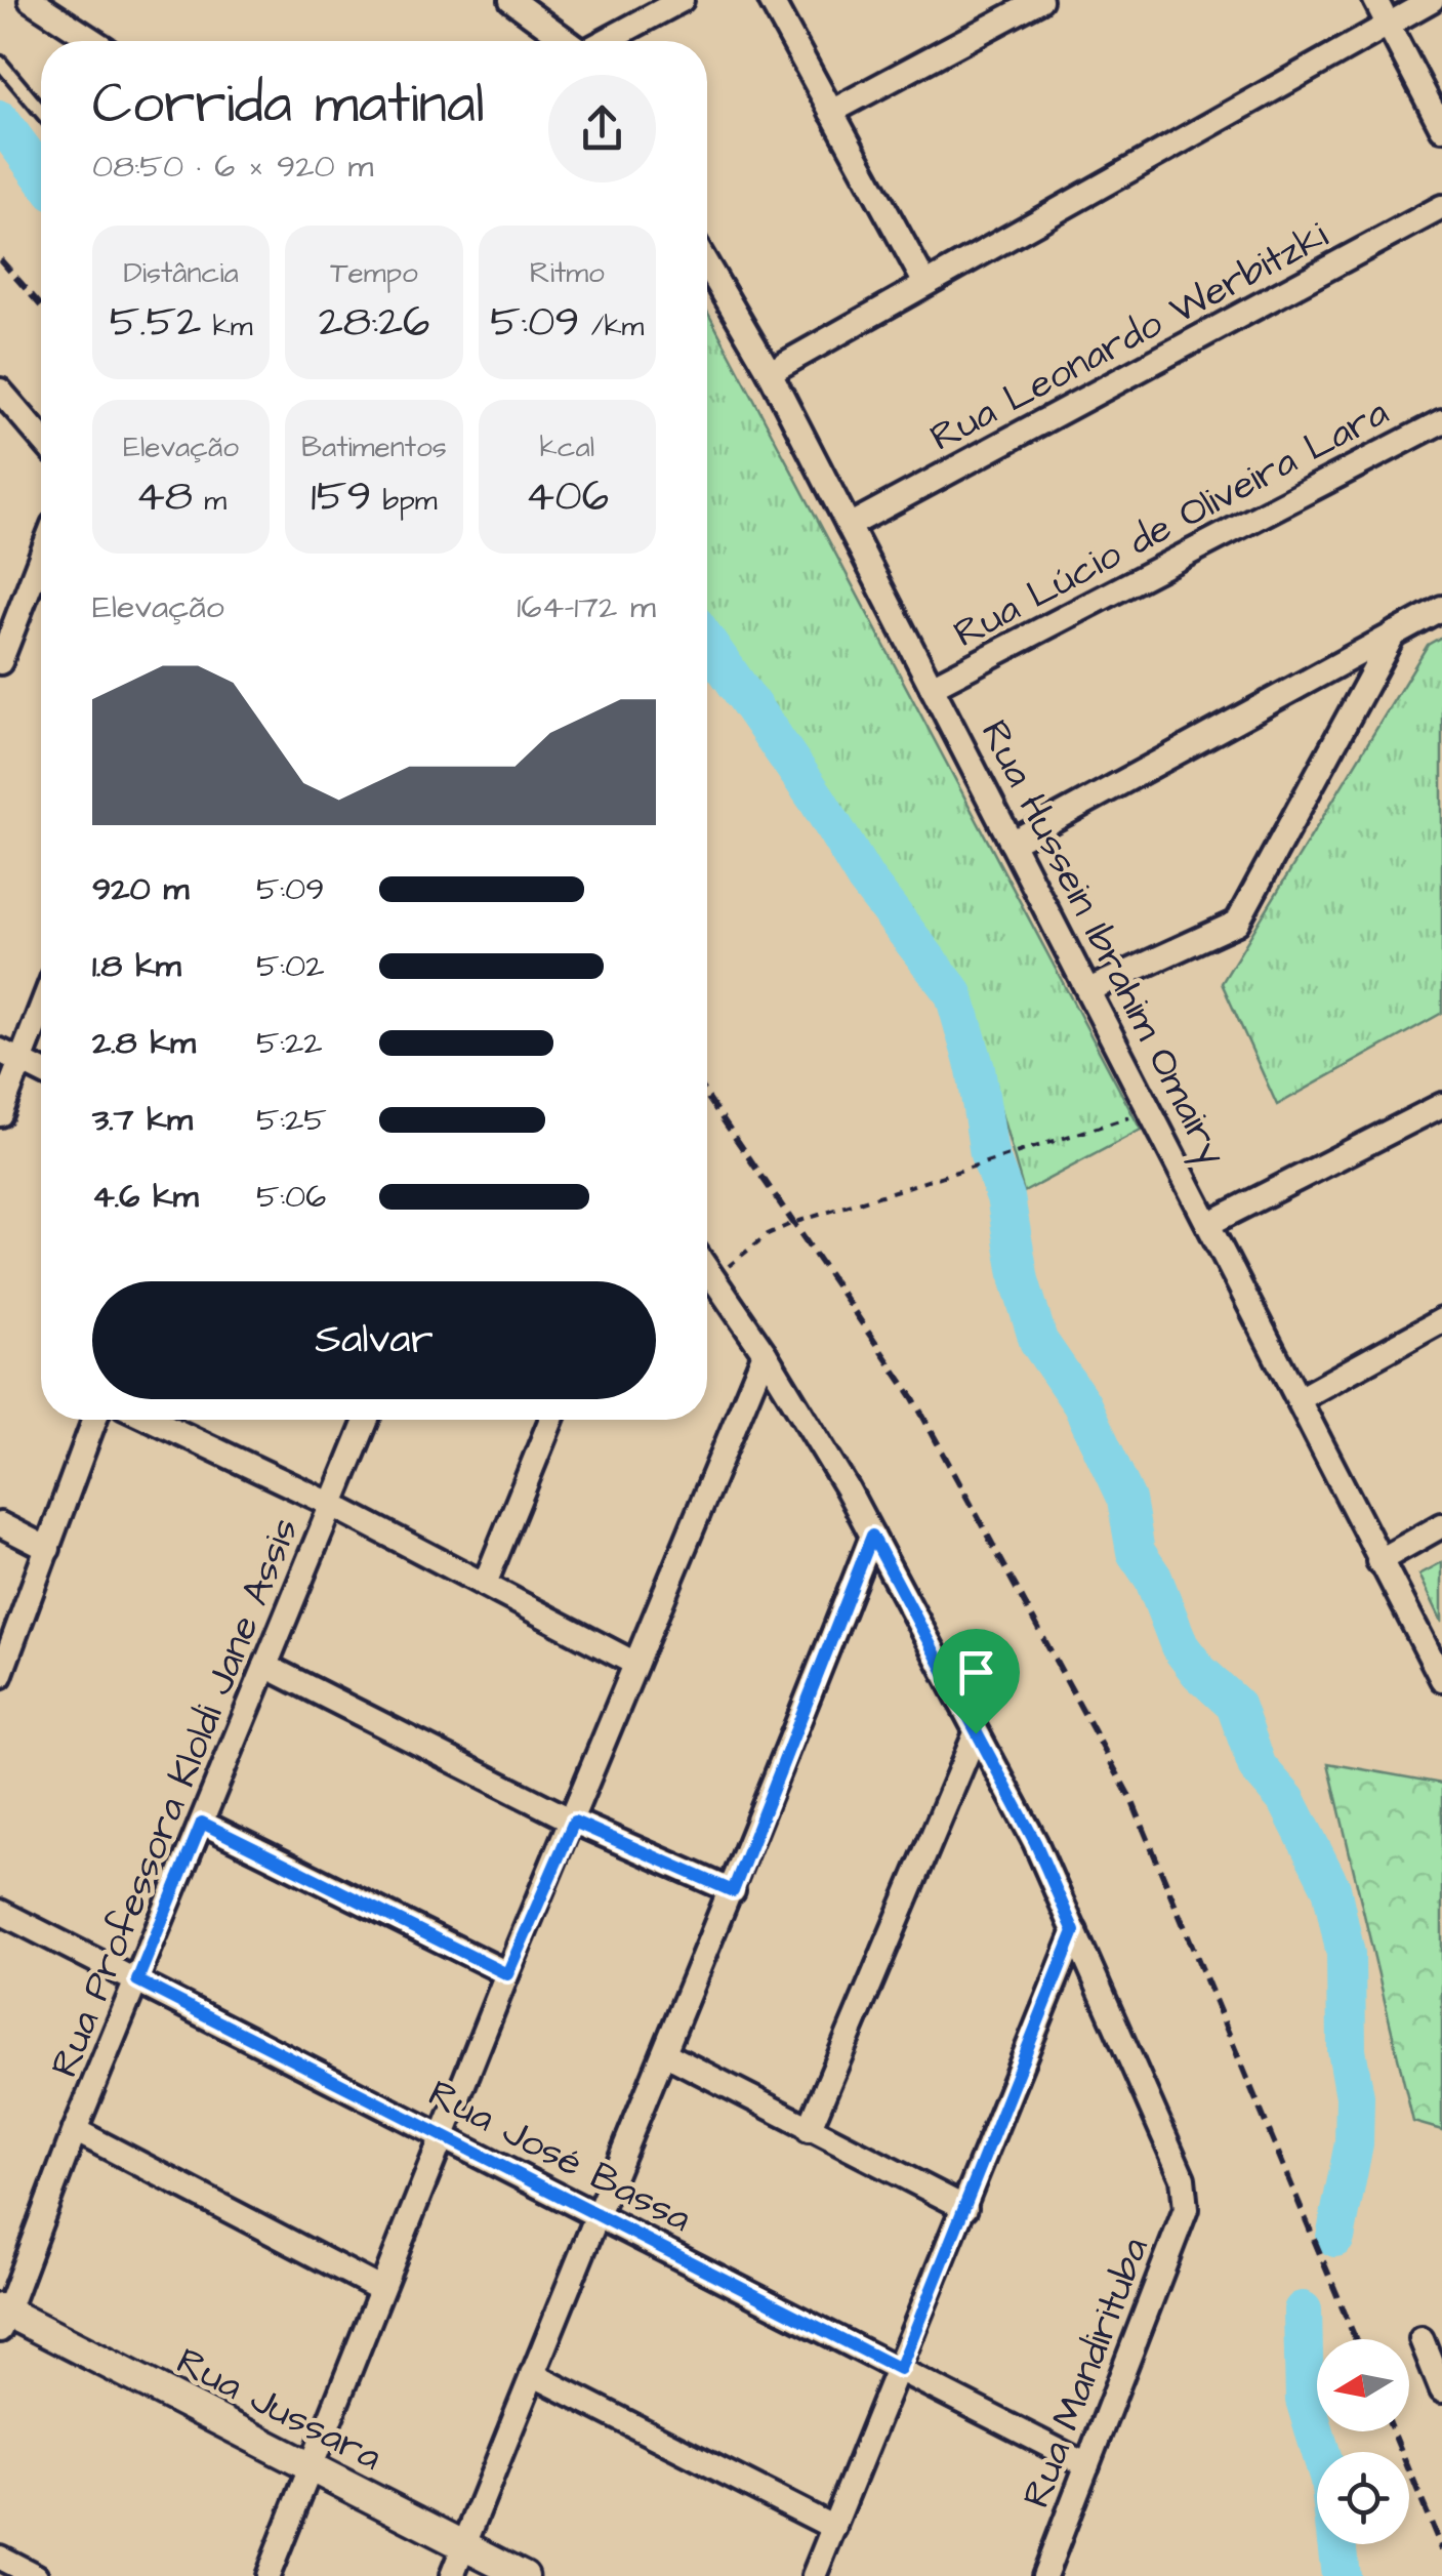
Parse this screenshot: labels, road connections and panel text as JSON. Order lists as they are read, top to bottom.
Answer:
{
  "streets": {
    "street": [
      "Rua Leonardo Werbitzki",
      "Rua Lúcio de Oliveira Lara",
      "Rua Hussein Ibrahim Omairy",
      "Rua Professora Kloldi Jane Assis",
      "Rua José Bassa",
      "Rua Mandirituba",
      "Rua Jussara"
    ]
  },
  "crossings": [
    ["Rua Leonardo Werbitzki", "Rua Hussein Ibrahim Omairy"],
    ["Rua Lúcio de Oliveira Lara", "Rua Hussein Ibrahim Omairy"],
    ["Rua Professora Kloldi Jane Assis", "Rua José Bassa"],
    ["Rua Professora Kloldi Jane Assis", "Rua Jussara"],
    ["Rua José Bassa", "Rua Mandirituba"]
  ],
  "north": "left",
  "page": {
    "heading": ["Corrida matinal", "08:50 · 6 × 920 m"],
    "stats": [
      ["Distância", "5.52 km"],
      ["Tempo", "28:26"],
      ["Ritmo", "5:09 /km"],
      ["Elevação", "48 m"],
      ["Batimentos", "159 bpm"],
      ["kcal", "406"]
    ],
    "chart": ["Elevação", "164–172 m"],
    "list": [
      {
        "name": "920 m",
        "note": "5:09"
      },
      {
        "name": "1.8 km",
        "note": "5:02"
      },
      {
        "name": "2.8 km",
        "note": "5:22"
      },
      {
        "name": "3.7 km",
        "note": "5:25"
      },
      {
        "name": "4.6 km",
        "note": "5:06"
      }
    ],
    "buttons": "Salvar"
  }
}
